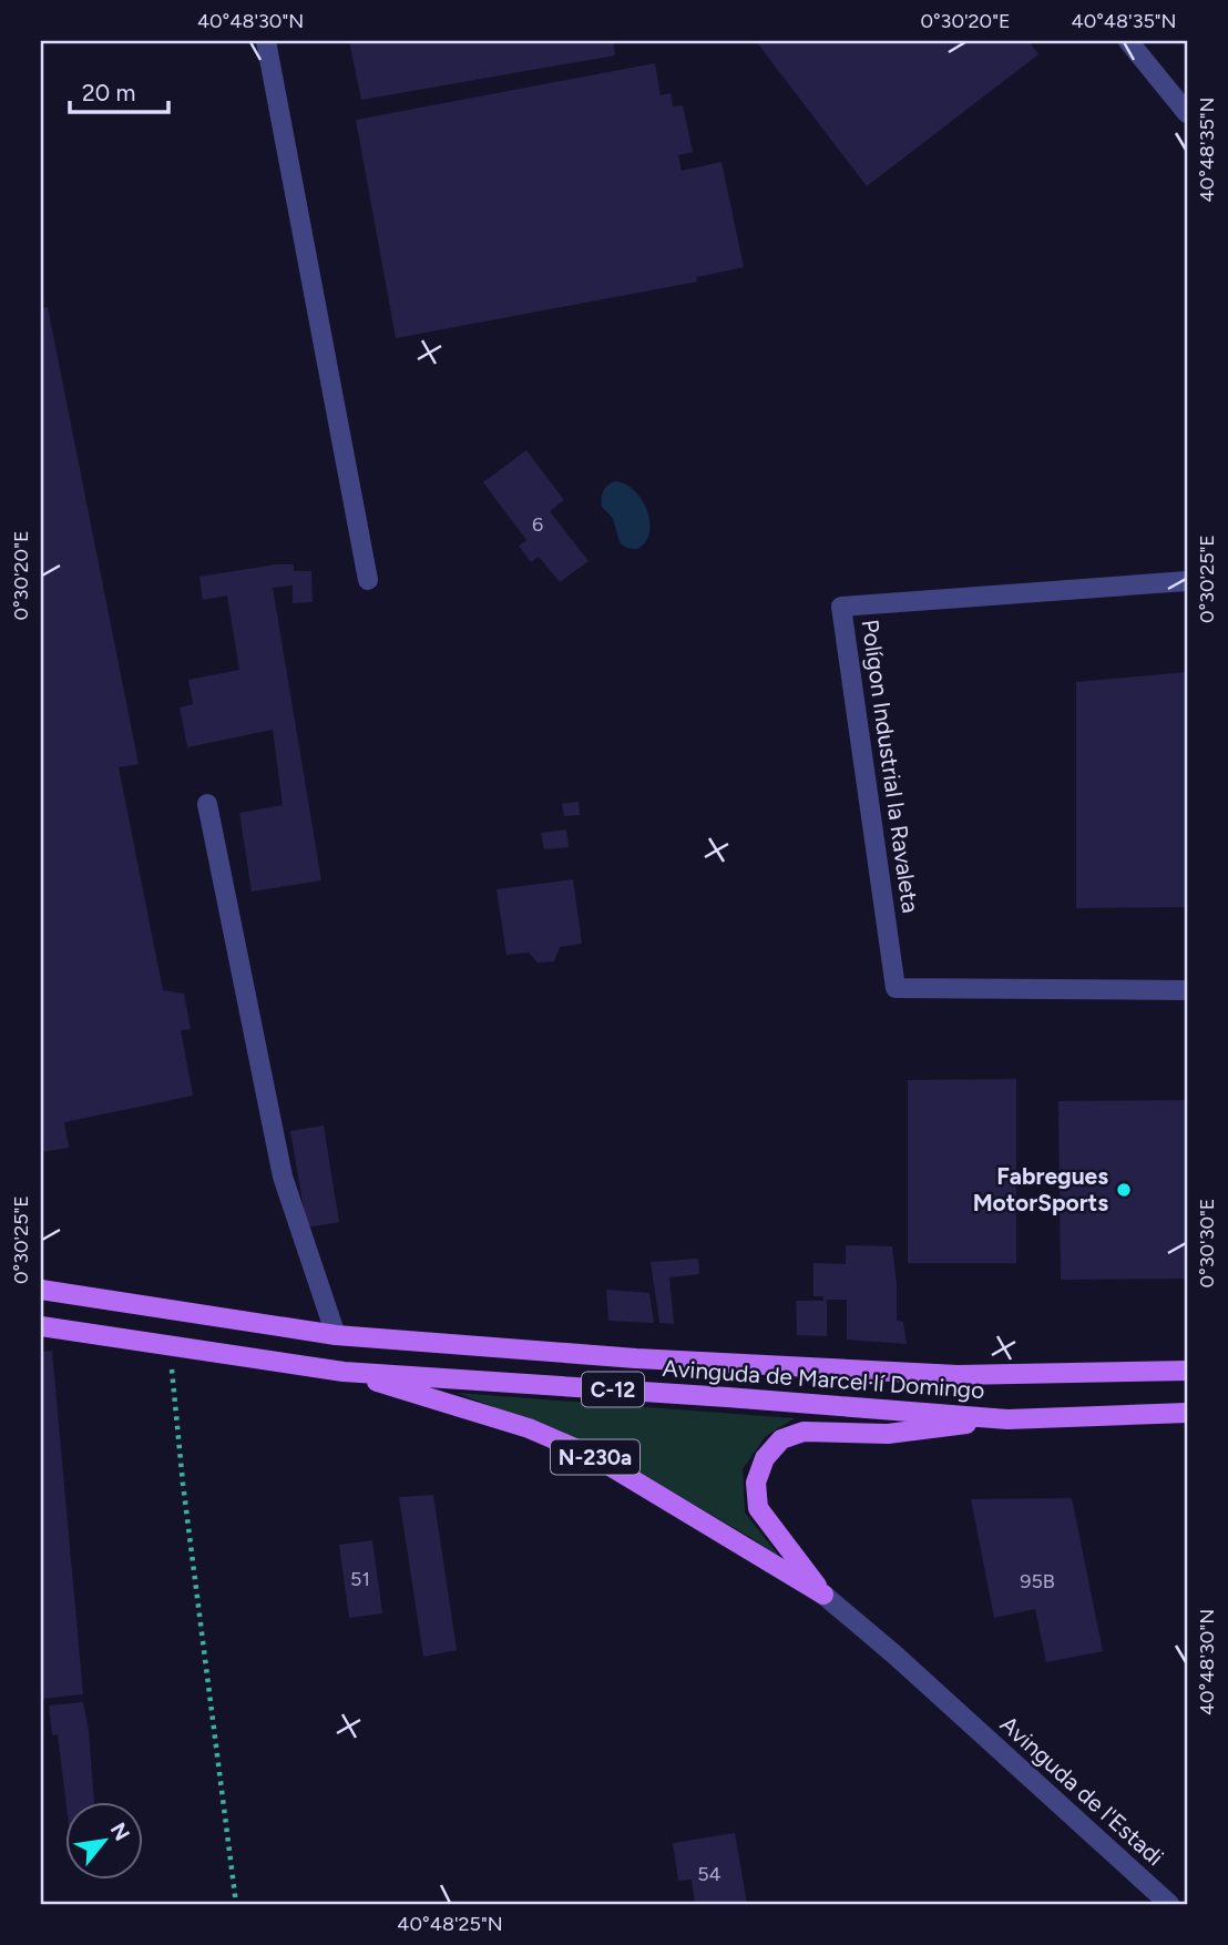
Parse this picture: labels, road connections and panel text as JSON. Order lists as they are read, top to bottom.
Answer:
{
  "streets": {
    "main road": ["Avinguda de Marcel·lí Domingo", "C-12", "N-230a"],
    "street": ["Polígon Industrial la Ravaleta", "Avinguda de l'Estadi"]
  },
  "crossings": [
    ["Avinguda de Marcel·lí Domingo", "N-230a"],
    ["N-230a", "Avinguda de l'Estadi"]
  ],
  "places": ["Fabregues MotorSports"],
  "house_numbers": [
    "6",
    "51",
    "95B",
    "54"
  ],
  "scale_bar": "20 m",
  "north": "top right",
  "coordinates": [
    "40°48'30\"N",
    "0°30'20\"E",
    "40°48'35\"N",
    "0°30'25\"E",
    "0°30'30\"E",
    "40°48'25\"N"
  ]
}
